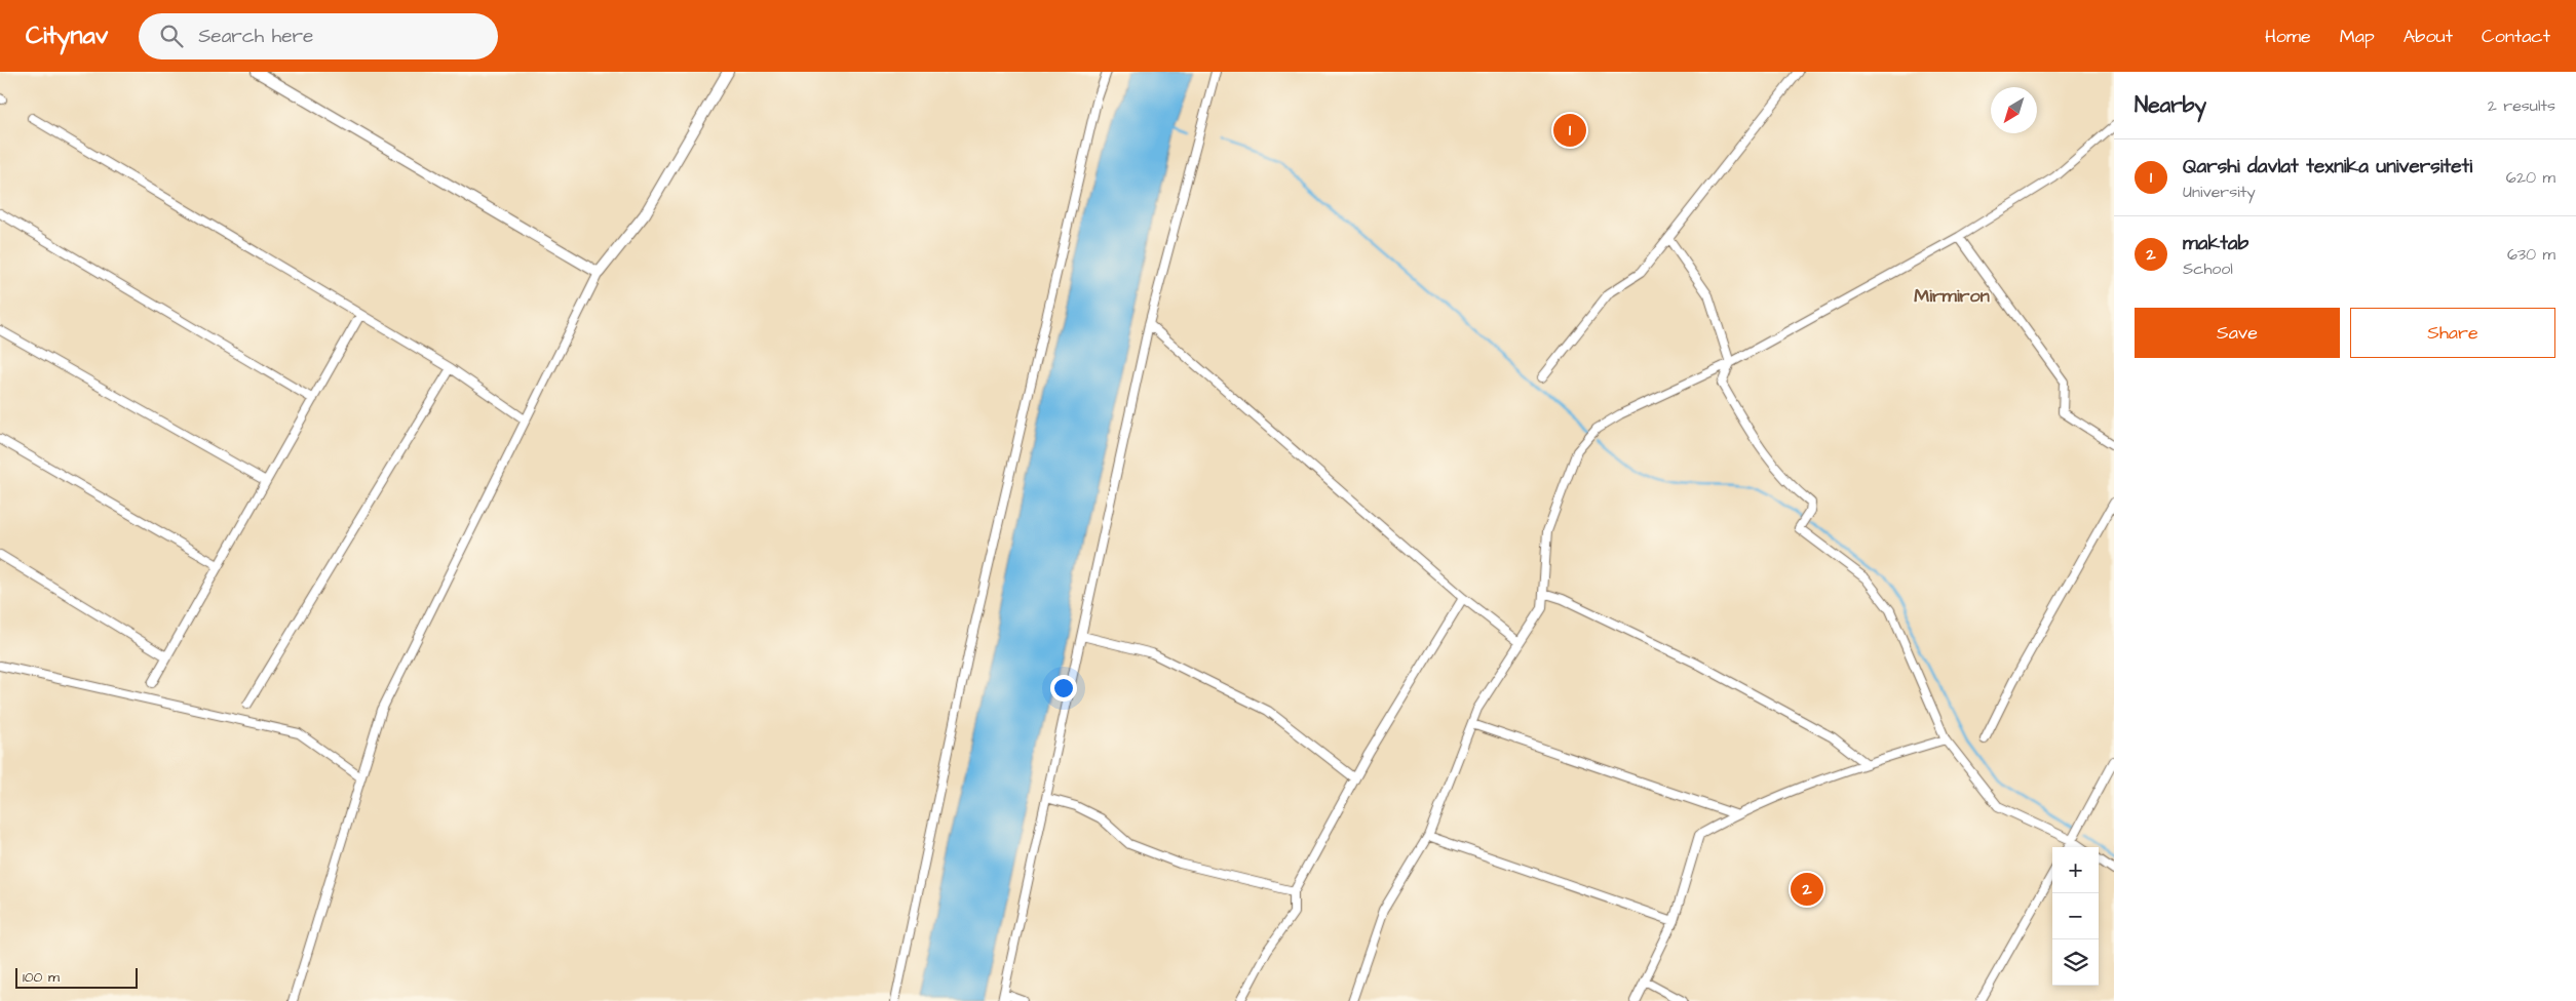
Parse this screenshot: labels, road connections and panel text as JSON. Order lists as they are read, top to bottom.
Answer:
{
  "districts": ["Mirmiron"],
  "scale_bar": "100 m",
  "north": "bottom left",
  "page": {
    "header": "Citynav",
    "search": "Search here",
    "nav": [
      "Home",
      "Map",
      "About",
      "Contact"
    ],
    "heading": ["Nearby", "2 results"],
    "pins": ["1", "2"],
    "list": [
      {
        "mark": "1",
        "name": "Qarshi davlat texnika universiteti",
        "note": "University",
        "value": "620 m"
      },
      {
        "mark": "2",
        "name": "maktab",
        "note": "School",
        "value": "630 m"
      }
    ],
    "buttons": ["Save", "Share"],
    "map_buttons": ["+", "−"],
    "scale": "100 m"
  }
}
